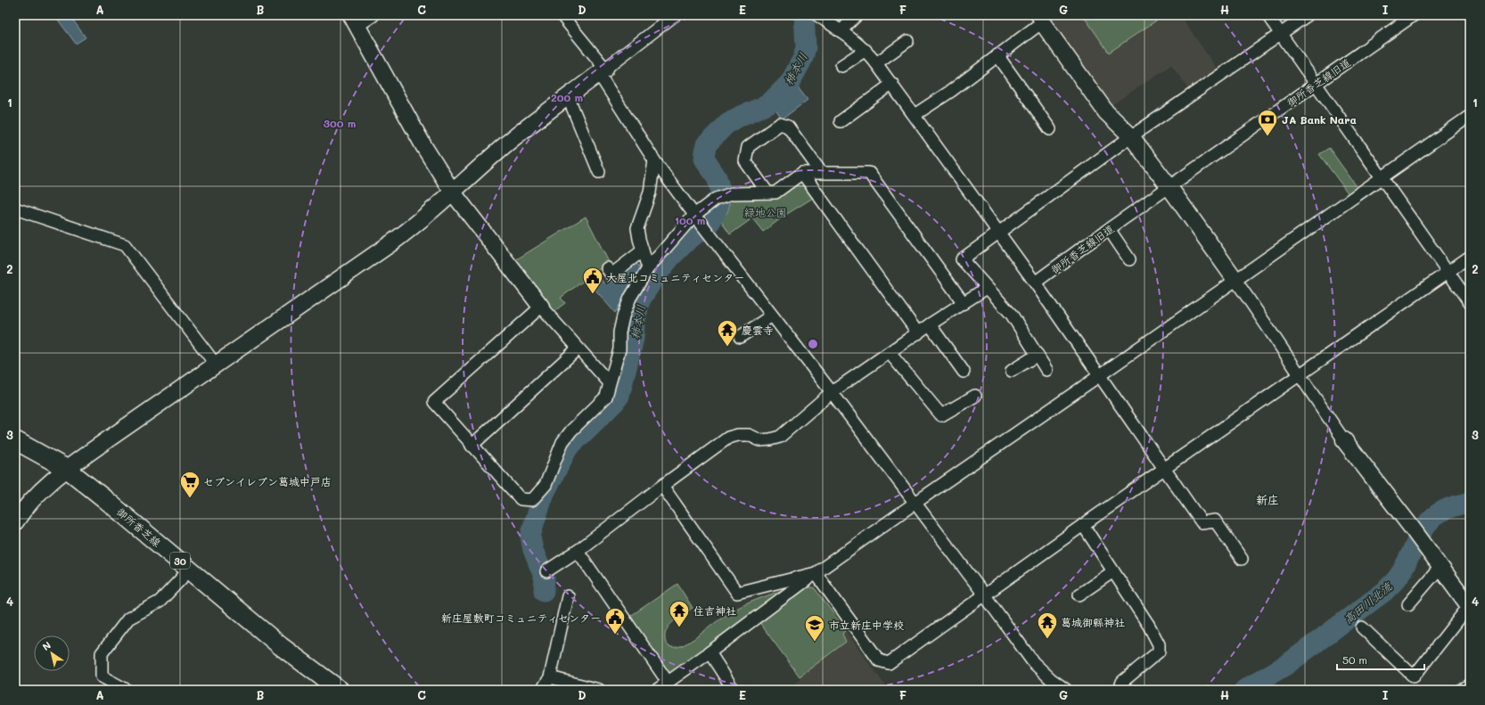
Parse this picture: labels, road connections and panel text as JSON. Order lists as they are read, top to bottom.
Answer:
{
  "streets": {
    "main road": ["御所香芝線", "30"],
    "street": ["御所香芝線旧道"]
  },
  "districts": ["新庄"],
  "water": ["柿本川", "高田川北流"],
  "parks": ["緑地公園"],
  "places": {
    "bank": ["JA Bank Nara"],
    "public building": ["大屋北コミュニティセンター", "新庄屋敷町コミュニティセンター"],
    "temple": ["慶雲寺", "住吉神社", "葛城御縣神社"],
    "supermarket": ["セブンイレブン葛城中戸店"],
    "school or university": ["市立新庄中学校"]
  },
  "scale_bar": "50 m",
  "north": "top left",
  "grid": {
    "columns": [
      "A",
      "B",
      "C",
      "D",
      "E",
      "F",
      "G",
      "H",
      "I"
    ],
    "rows": [
      "1",
      "2",
      "3",
      "4"
    ]
  },
  "rings": ["200 m", "300 m", "100 m"]
}
